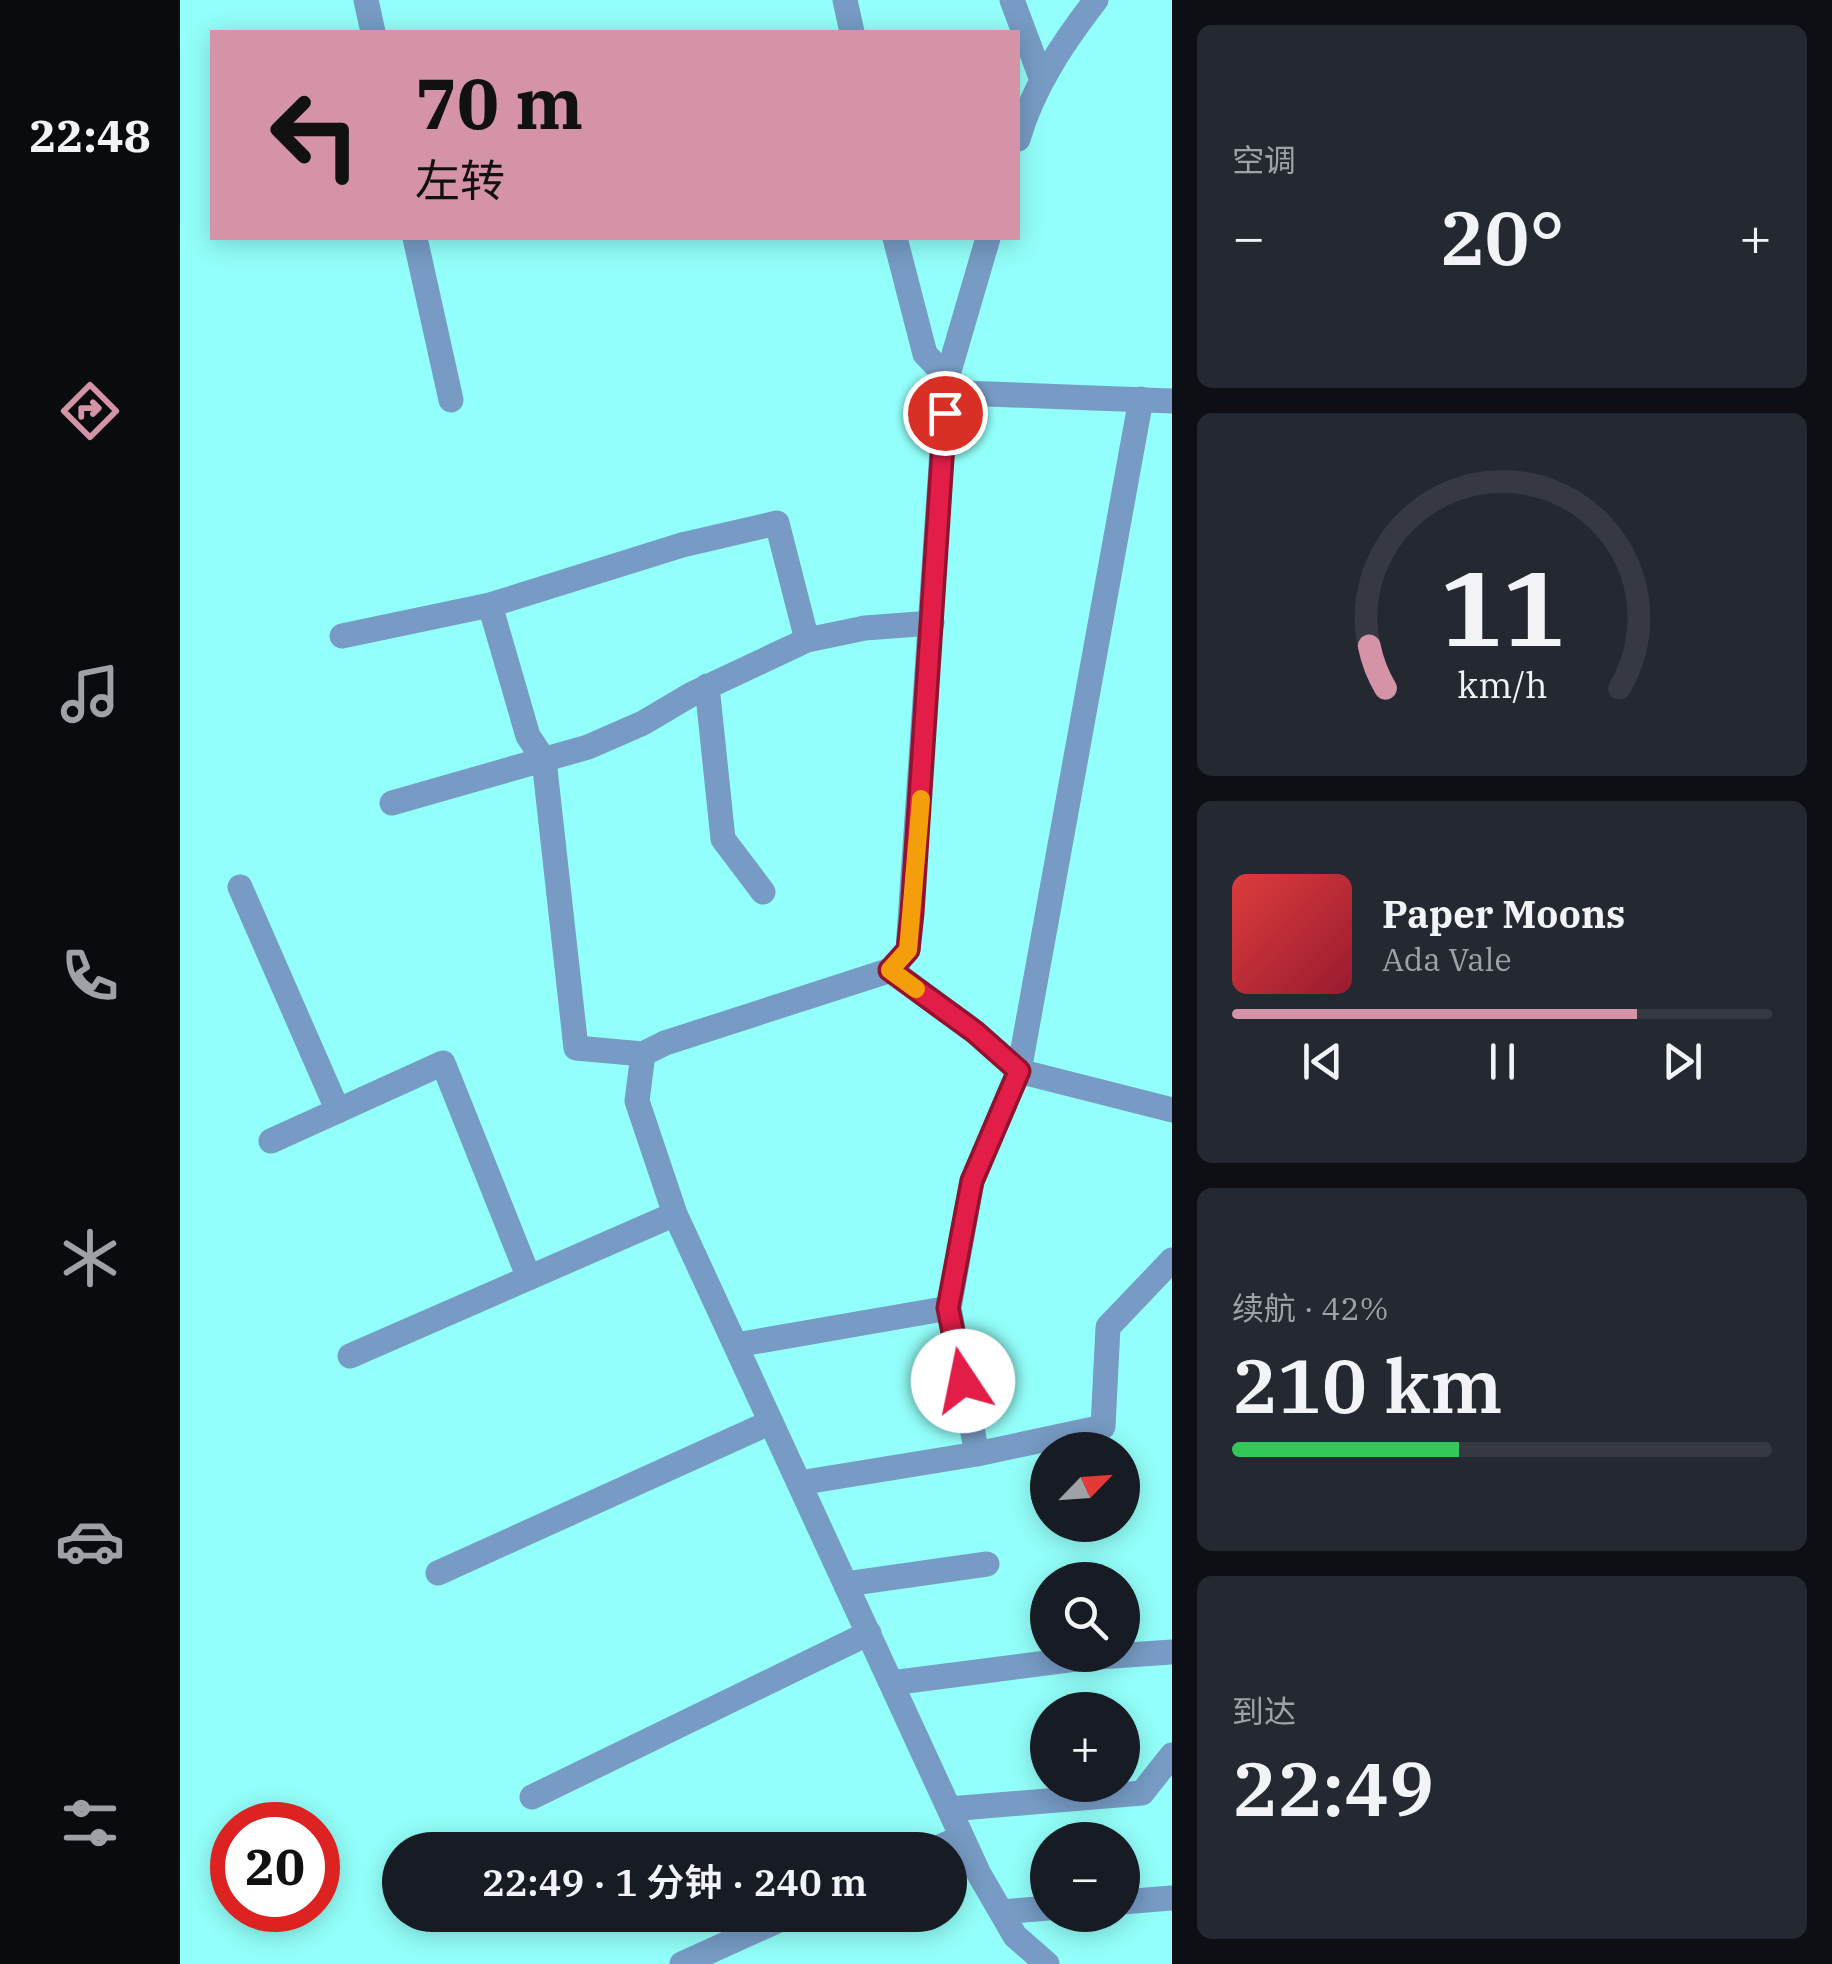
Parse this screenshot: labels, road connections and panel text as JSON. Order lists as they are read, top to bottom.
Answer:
{
  "north": "top right",
  "page": {
    "tabs": "22:48",
    "tile": [
      "空调",
      ["续航 · 42%", "210 km"],
      ["到达", "22:49"]
    ],
    "turn": ["70 m", "左转"],
    "heat": ["−", "20°", "+"],
    "song": ["Paper Moons", "Ada Vale"],
    "map_buttons": ["+", "−"],
    "limit": "20",
    "trip": "22:49 · 1 分钟 · 240 m",
    "gauge": ["11", "km/h"]
  }
}
